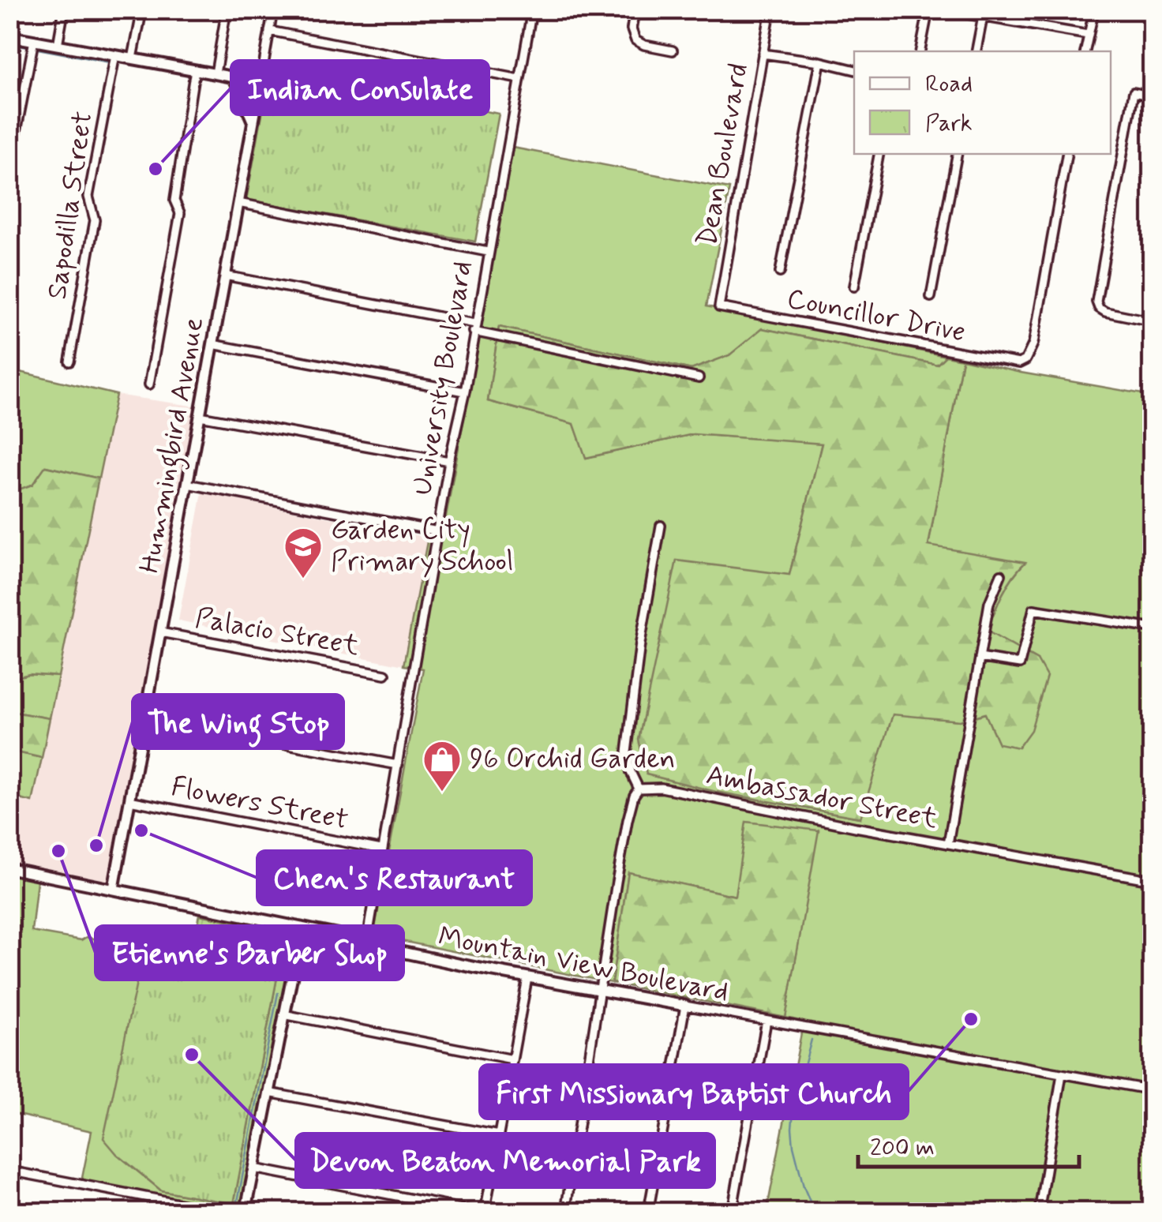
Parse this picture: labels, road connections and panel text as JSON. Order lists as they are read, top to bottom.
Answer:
{
  "streets": {
    "street": [
      "Dean Boulevard",
      "Sapodilla Street",
      "Councillor Drive",
      "University Boulevard",
      "Hummingbird Avenue",
      "Palacio Street",
      "Ambassador Street",
      "Flowers Street",
      "Mountain View Boulevard"
    ]
  },
  "crossings": [
    ["Dean Boulevard", "Councillor Drive"],
    ["University Boulevard", "Flowers Street"],
    ["University Boulevard", "Mountain View Boulevard"],
    ["Hummingbird Avenue", "Palacio Street"],
    ["Hummingbird Avenue", "Flowers Street"],
    ["Hummingbird Avenue", "Mountain View Boulevard"]
  ],
  "places": {
    "other": [
      "Indian Consulate",
      "Chen's Restaurant",
      "The Wing Stop",
      "Etienne's Barber Shop",
      "First Missionary Baptist Church",
      "Devon Beaton Memorial Park"
    ],
    "school or university": ["Garden City Primary School"],
    "shop": ["96 Orchid Garden"]
  },
  "legend": ["Road", "Park"],
  "scale_bar": "200 m"
}
